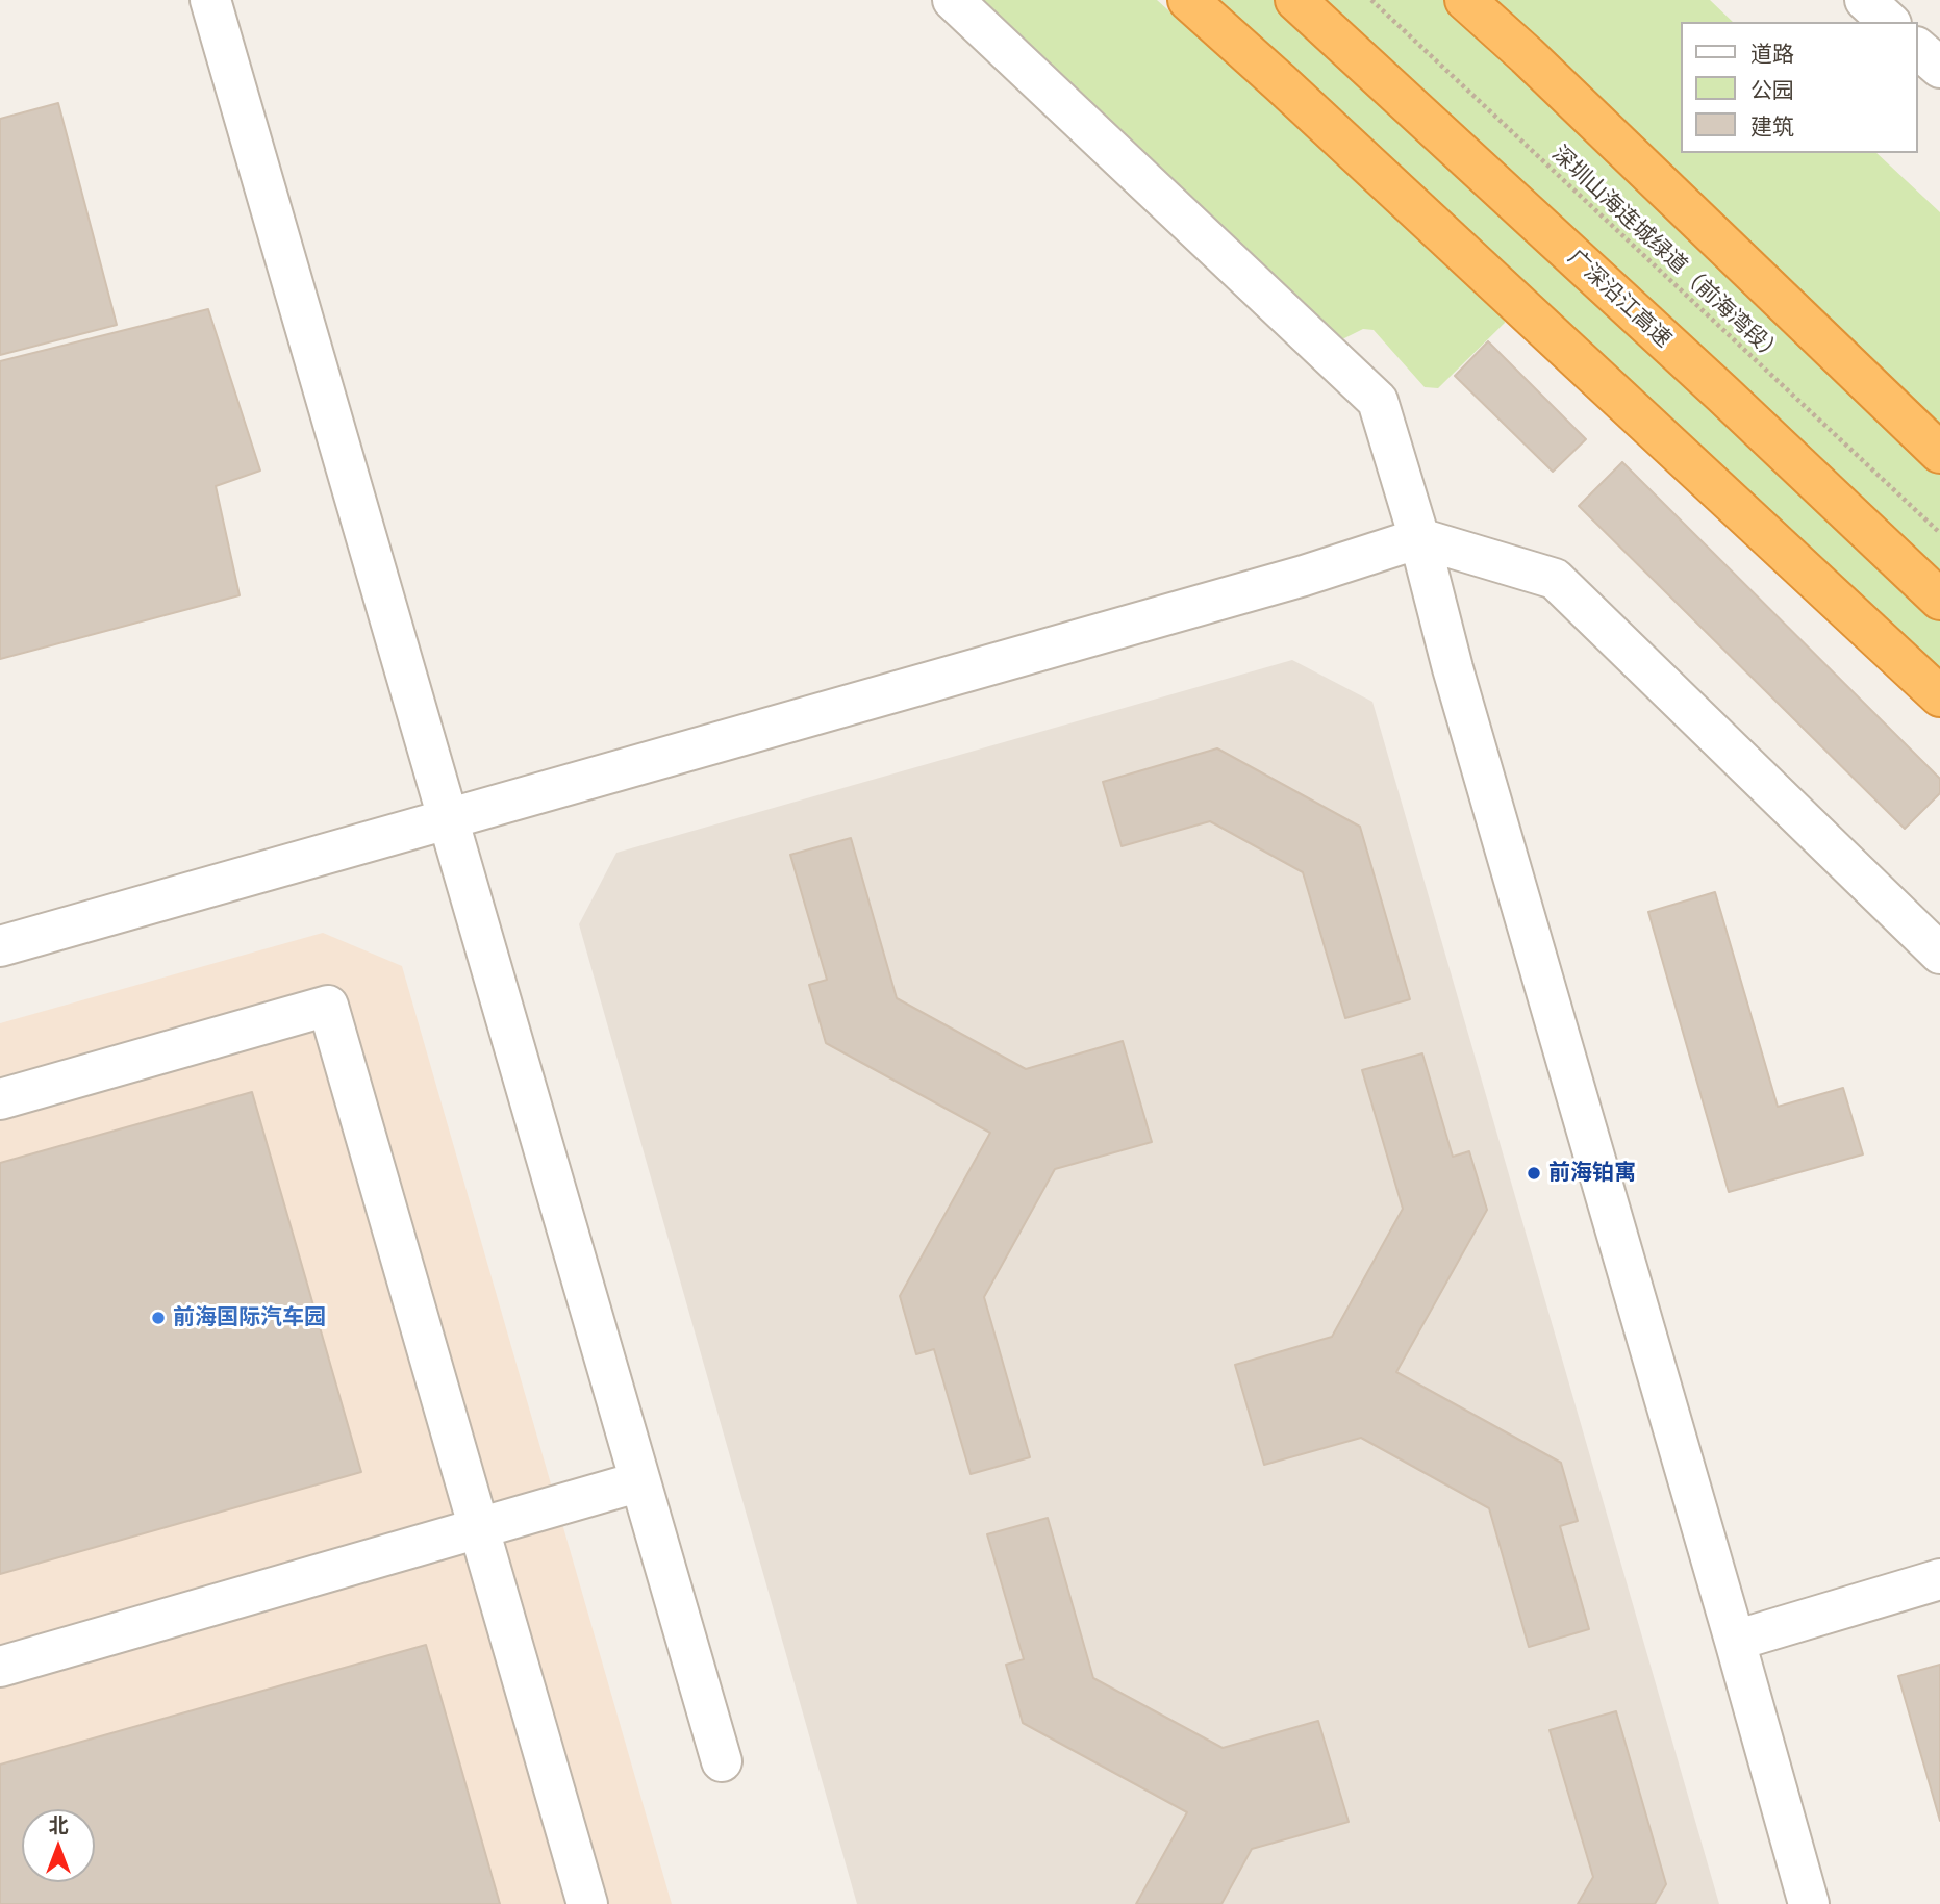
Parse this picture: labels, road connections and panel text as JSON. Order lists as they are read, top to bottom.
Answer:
{
  "streets": {
    "highway": ["广深沿江高速"],
    "path": ["深圳山海连城绿道（前海湾段）"]
  },
  "places": ["前海铂寓", "前海国际汽车园"],
  "legend": ["道路", "公园", "建筑"],
  "north": "top"
}
